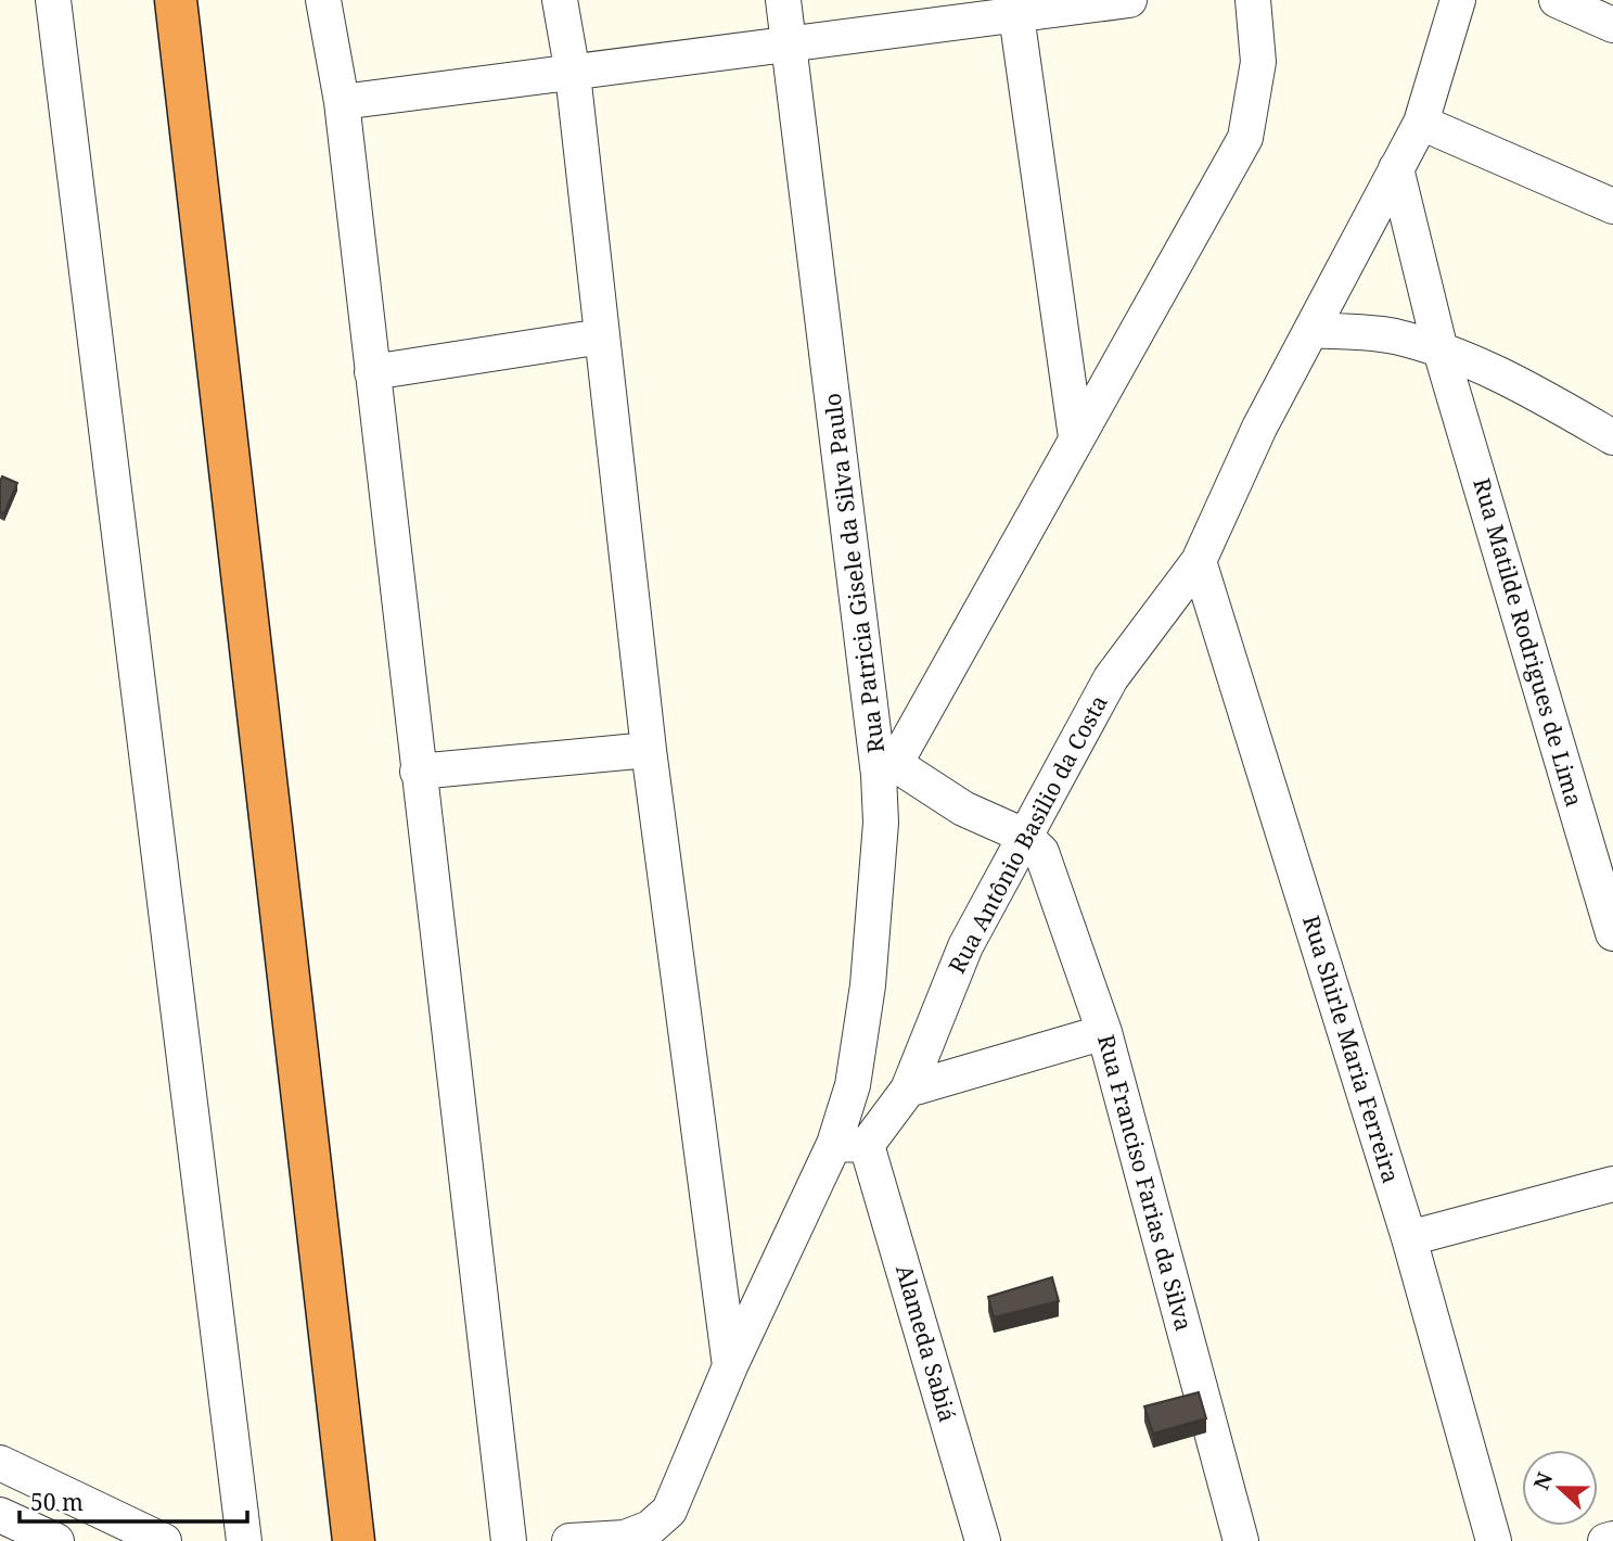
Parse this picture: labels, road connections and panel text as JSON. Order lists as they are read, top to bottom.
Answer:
{
  "streets": {
    "street": [
      "Rua Patricia Gisele da Silva Paulo",
      "Rua Matilde Rodrigues de Lima",
      "Rua Antônio Basilio da Costa",
      "Rua Shirle Maria Ferreira",
      "Rua Franciso Farias da Silva",
      "Alameda Sabiá"
    ]
  },
  "crossings": [
    ["Rua Patricia Gisele da Silva Paulo", "Rua Antônio Basilio da Costa"],
    ["Rua Patricia Gisele da Silva Paulo", "Alameda Sabiá"],
    ["Rua Matilde Rodrigues de Lima", "Rua Antônio Basilio da Costa"],
    ["Rua Antônio Basilio da Costa", "Rua Shirle Maria Ferreira"],
    ["Rua Antônio Basilio da Costa", "Rua Franciso Farias da Silva"],
    ["Rua Antônio Basilio da Costa", "Alameda Sabiá"]
  ],
  "scale_bar": "50 m",
  "north": "left"
}
